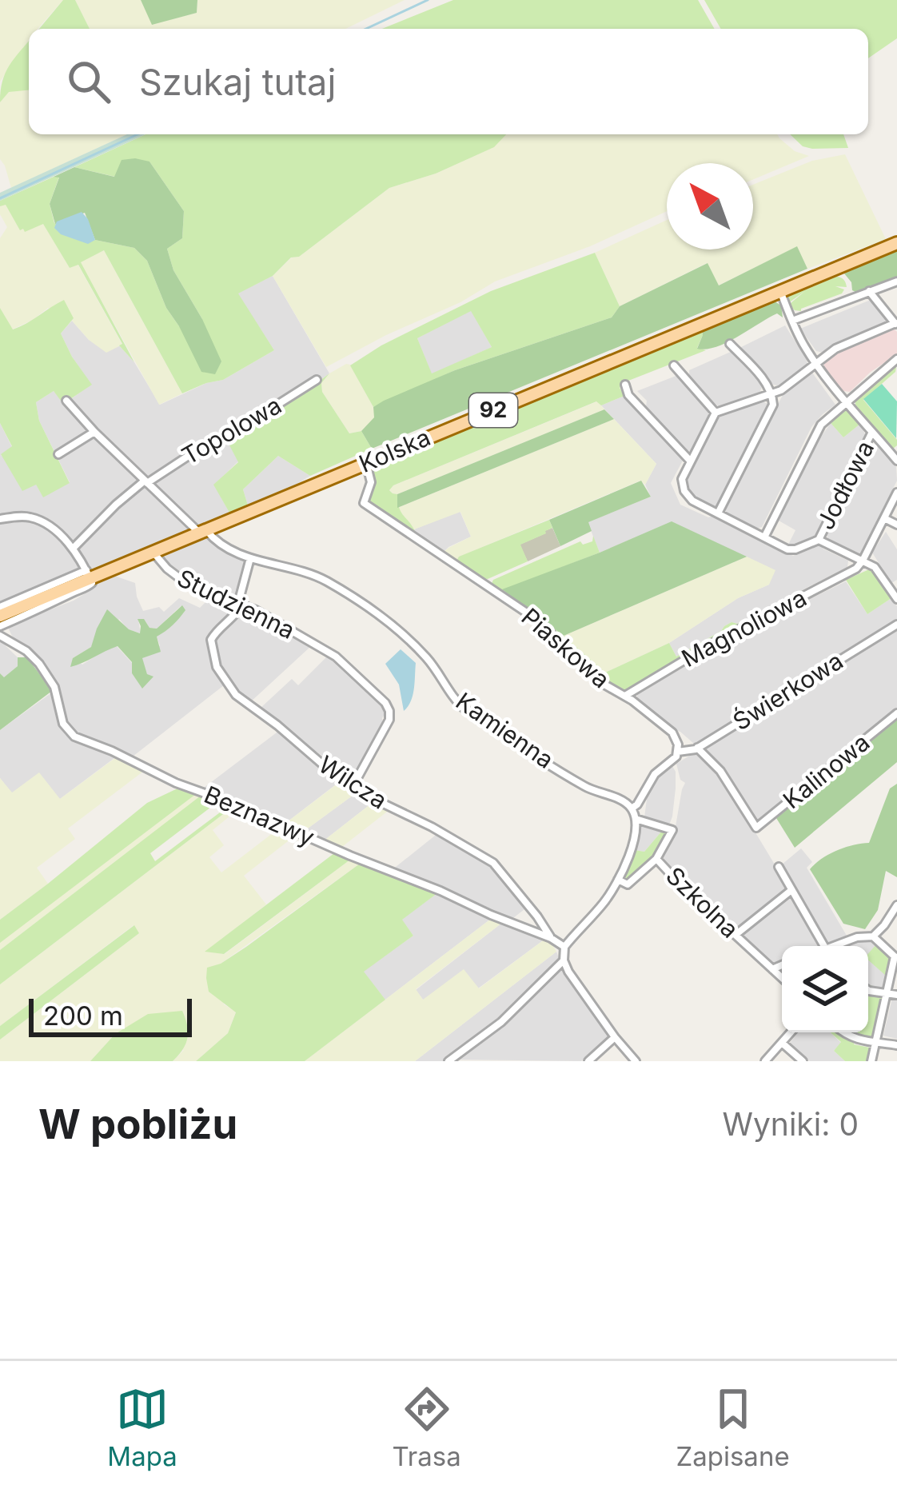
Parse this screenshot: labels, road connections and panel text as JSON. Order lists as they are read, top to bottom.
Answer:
{
  "streets": {
    "main road": ["92", "Kolska"],
    "street": [
      "Topolowa",
      "Jodłowa",
      "Studzienna",
      "Magnoliowa",
      "Piaskowa",
      "Świerkowa",
      "Kamienna",
      "Kalinowa",
      "Wilcza",
      "Beznazwy",
      "Szkolna"
    ]
  },
  "crossings": [
    ["Kolska", "Studzienna"],
    ["Kolska", "Piaskowa"],
    ["Kolska", "Kamienna"],
    ["Studzienna", "Wilcza"],
    ["Magnoliowa", "Piaskowa"],
    ["Piaskowa", "Świerkowa"],
    ["Świerkowa", "Kalinowa"],
    ["Kamienna", "Wilcza"],
    ["Wilcza", "Beznazwy"]
  ],
  "scale_bar": "200 m",
  "north": "top left",
  "page": {
    "search": "Szukaj tutaj",
    "scale": "200 m",
    "heading": ["W pobliżu", "Wyniki: 0"],
    "nav": ["Mapa", "Trasa", "Zapisane"]
  }
}
